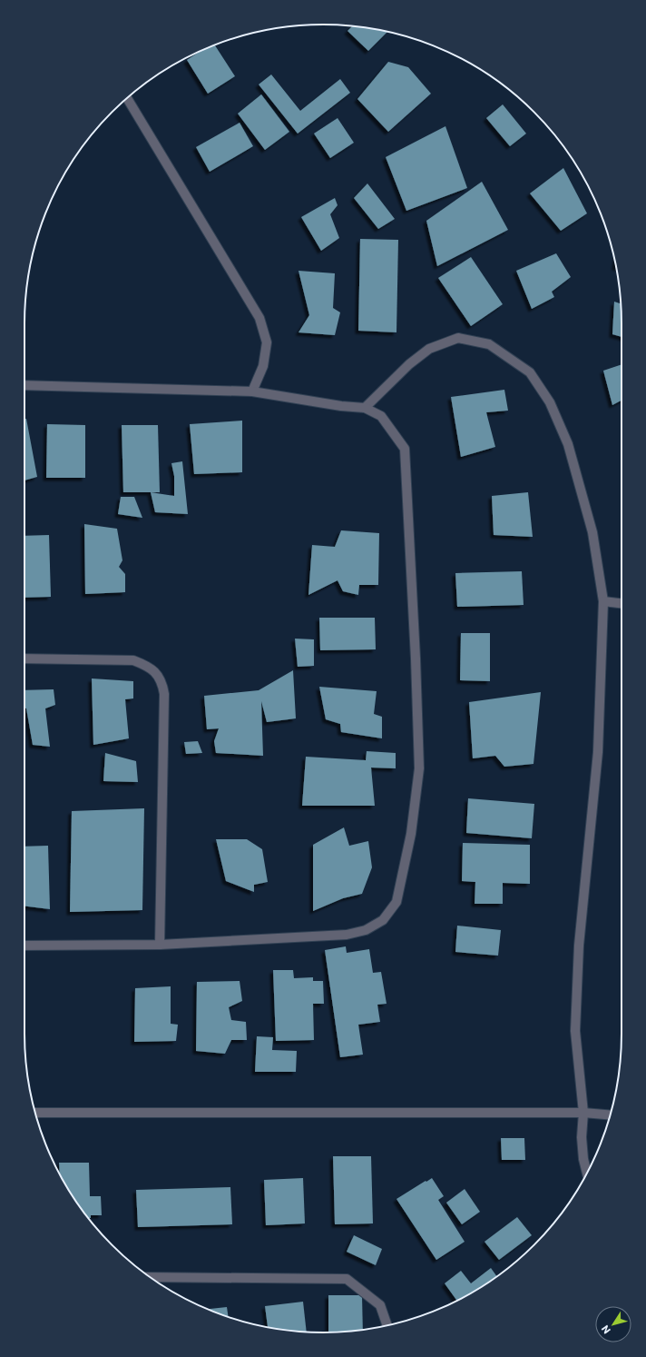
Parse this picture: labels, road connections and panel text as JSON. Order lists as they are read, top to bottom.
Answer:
{
  "north": "bottom left"
}
